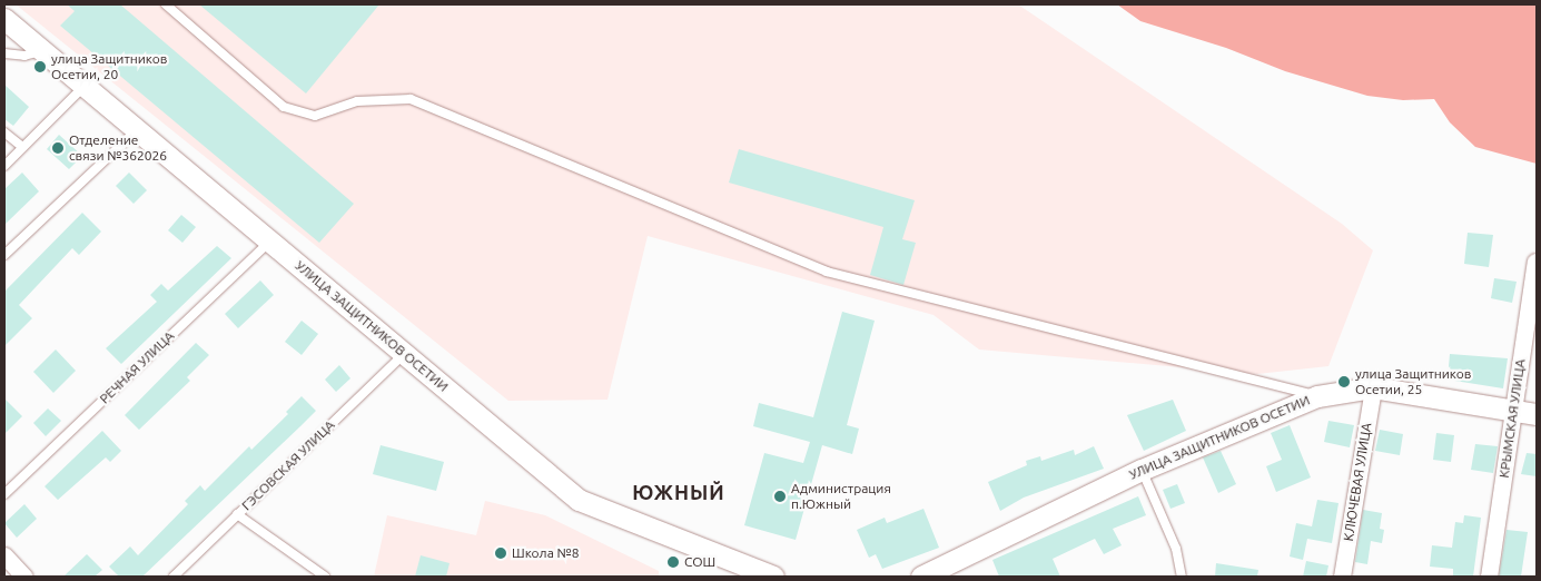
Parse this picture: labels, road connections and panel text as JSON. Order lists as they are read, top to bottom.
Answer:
{
  "streets": {
    "street": ["УЛИЦА ЗАЩИТНИКОВ ОСЕТИИ", "КРЫМСКАЯ УЛИЦА", "КЛЮЧЕВАЯ УЛИЦА"],
    "lane": ["РЕЧНАЯ УЛИЦА", "ГЭСОВСКАЯ УЛИЦА"]
  },
  "crossings": [
    ["УЛИЦА ЗАЩИТНИКОВ ОСЕТИИ", "РЕЧНАЯ УЛИЦА"],
    ["УЛИЦА ЗАЩИТНИКОВ ОСЕТИИ", "КРЫМСКАЯ УЛИЦА"],
    ["УЛИЦА ЗАЩИТНИКОВ ОСЕТИИ", "ГЭСОВСКАЯ УЛИЦА"],
    ["УЛИЦА ЗАЩИТНИКОВ ОСЕТИИ", "КЛЮЧЕВАЯ УЛИЦА"]
  ],
  "districts": ["ЮЖНЫЙ"],
  "places": [
    "улица Защитников Осетии, 20",
    "Отделение связи №362026",
    "улица Защитников Осетии, 25",
    "Администрация п.Южный",
    "Школа №8",
    "СОШ"
  ]
}
